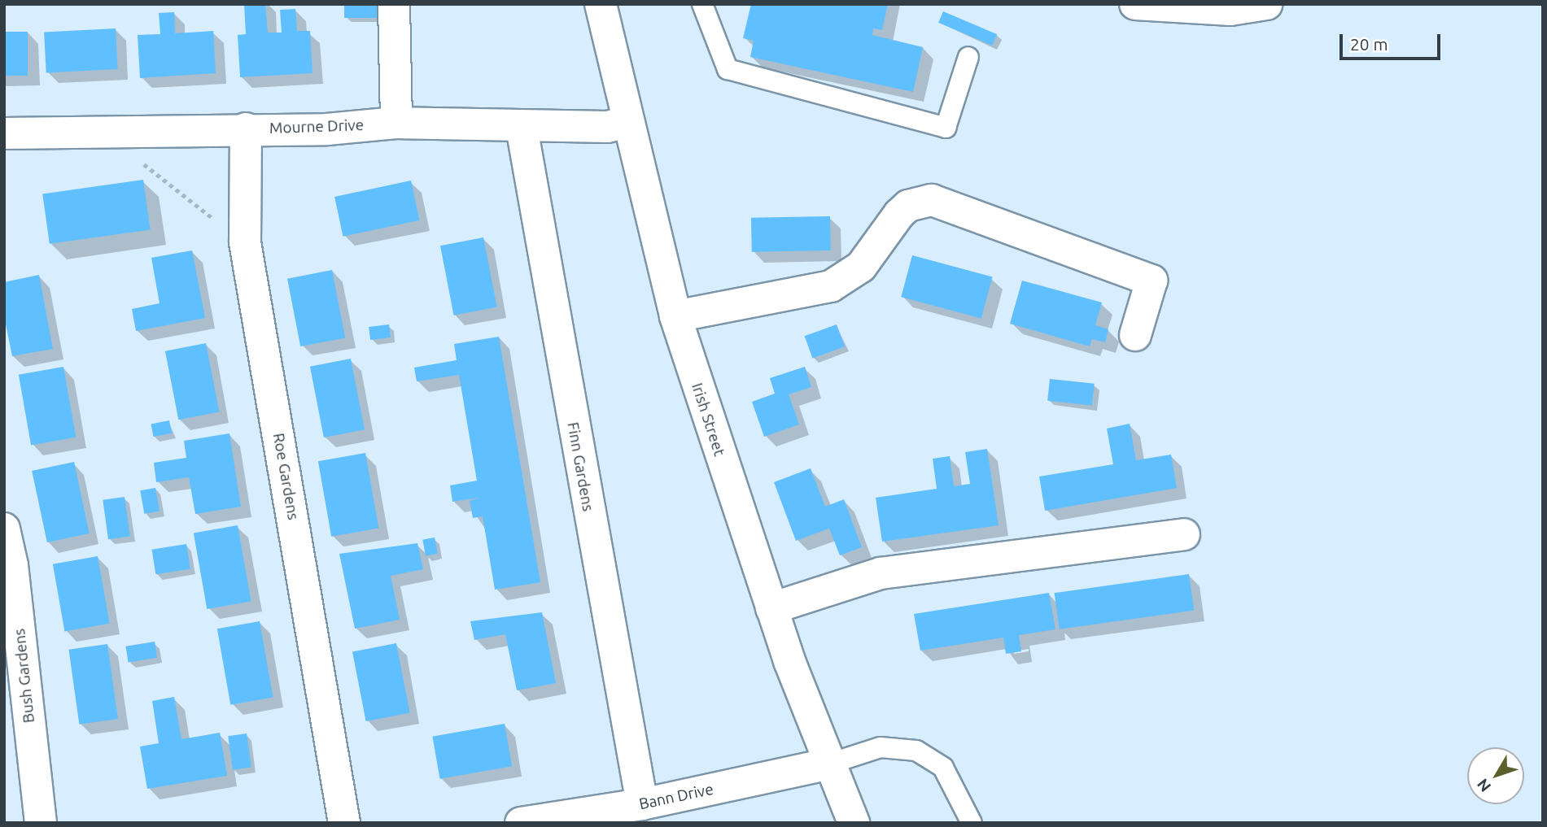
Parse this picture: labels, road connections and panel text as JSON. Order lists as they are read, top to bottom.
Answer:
{
  "streets": {
    "street": [
      "Mourne Drive",
      "Irish Street",
      "Finn Gardens",
      "Roe Gardens",
      "Bush Gardens",
      "Bann Drive"
    ]
  },
  "crossings": [
    ["Mourne Drive", "Irish Street"],
    ["Mourne Drive", "Finn Gardens"],
    ["Mourne Drive", "Roe Gardens"],
    ["Irish Street", "Bann Drive"],
    ["Finn Gardens", "Bann Drive"]
  ],
  "scale_bar": "20 m",
  "north": "bottom left"
}
